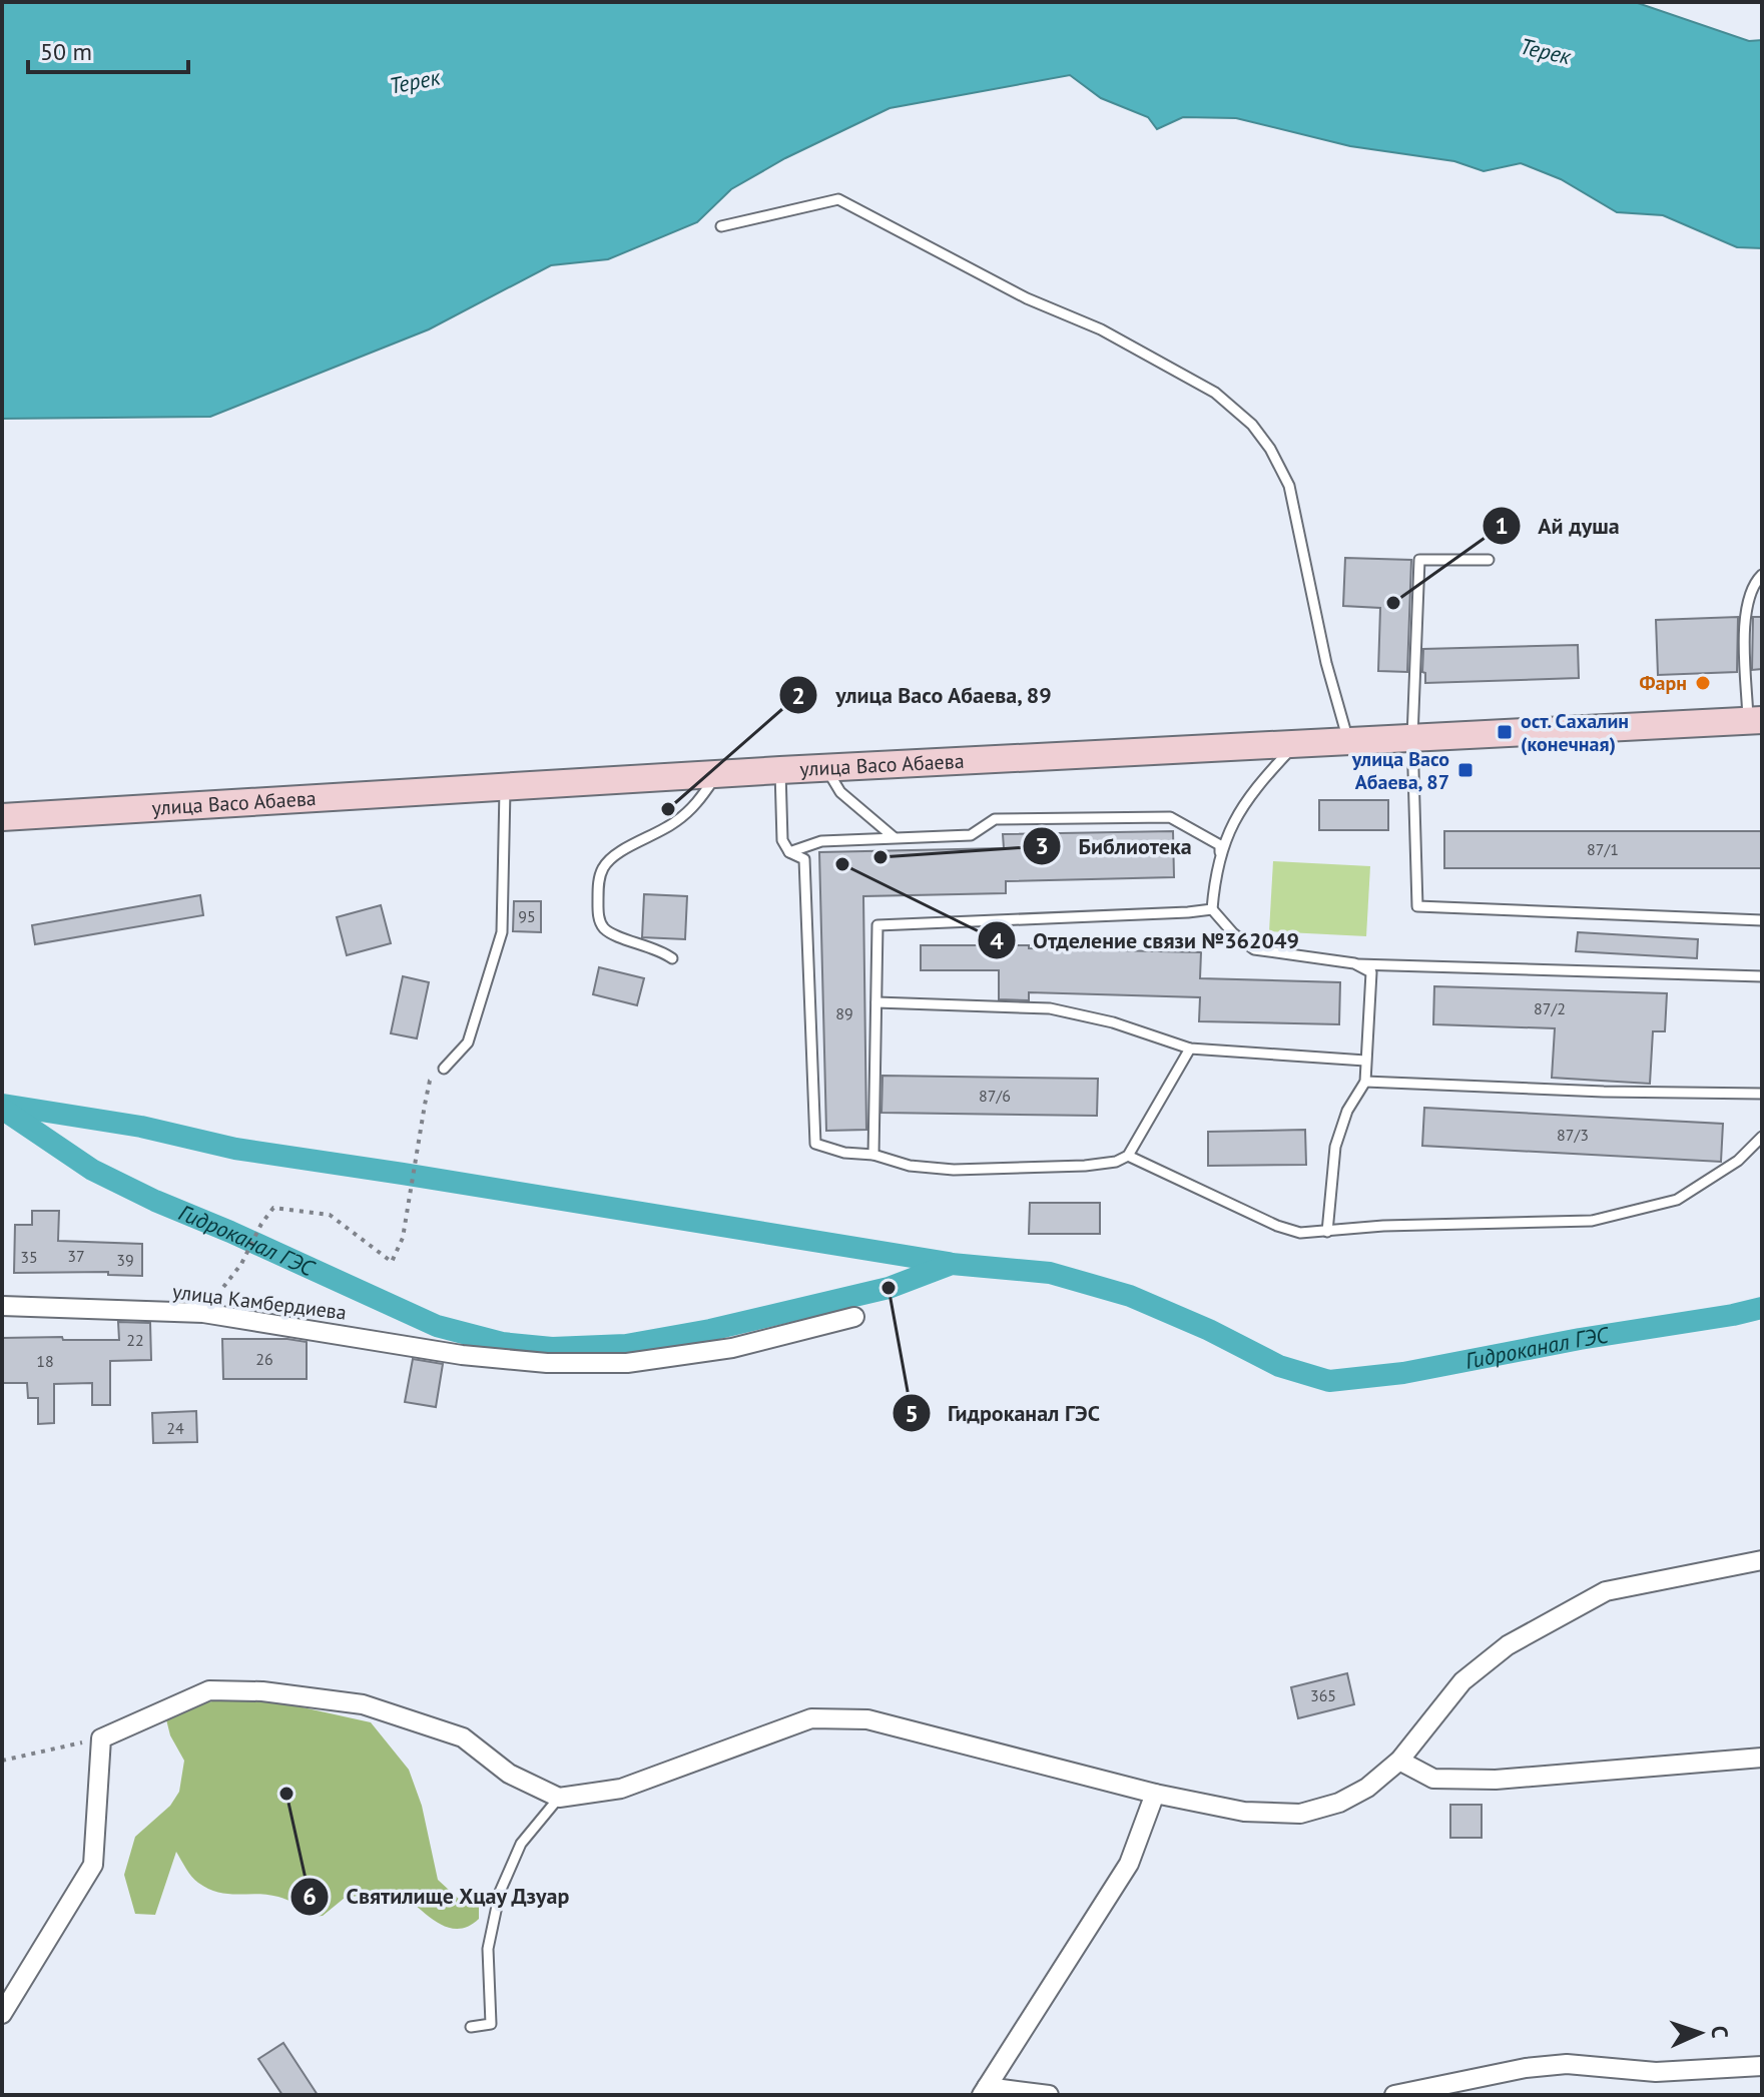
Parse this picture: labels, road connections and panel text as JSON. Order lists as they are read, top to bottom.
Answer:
{
  "streets": {
    "street": ["улица Васо Абаева", "улица Камбердиева"]
  },
  "water": ["Терек", "Гидроканал ГЭС"],
  "places": {
    "other": [
      "Ай душа",
      "Фарн",
      "улица Васо Абаева, 89",
      "Библиотека",
      "Отделение связи №362049",
      "Гидроканал ГЭС",
      "Святилище Хцау Дзуар"
    ],
    "transit": ["ост. Сахалин (конечная)", "улица Васо Абаева, 87"]
  },
  "house_numbers": [
    "87/1",
    "95",
    "87/2",
    "89",
    "87/6",
    "87/3",
    "37",
    "35",
    "39",
    "22",
    "26",
    "18",
    "24",
    "365"
  ],
  "scale_bar": "50 m",
  "north": "right"
}
